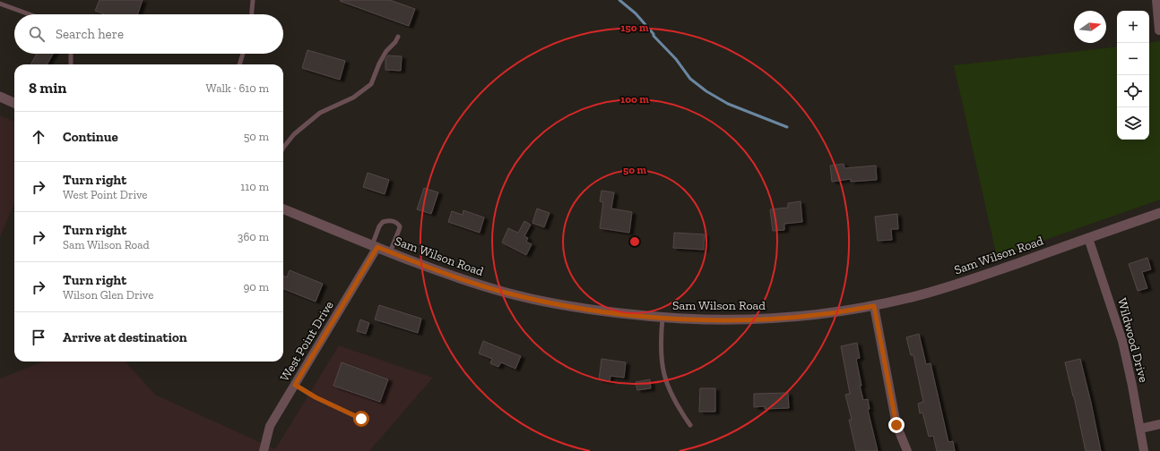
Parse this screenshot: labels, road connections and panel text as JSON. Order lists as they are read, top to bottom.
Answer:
{
  "streets": {
    "street": ["Sam Wilson Road", "Wildwood Drive", "West Point Drive"]
  },
  "crossings": [
    ["Sam Wilson Road", "Wildwood Drive"],
    ["Sam Wilson Road", "West Point Drive"]
  ],
  "north": "right",
  "page": {
    "map_buttons": ["+", "−"],
    "search": "Search here",
    "heading": ["8 min", "Walk · 610 m"],
    "list": [
      ["Continue", "50 m"],
      ["Turn right", "West Point Drive", "110 m"],
      ["Turn right", "Sam Wilson Road", "360 m"],
      ["Turn right", "Wilson Glen Drive", "90 m"],
      "Arrive at destination"
    ]
  },
  "rings": ["150 m", "100 m", "50 m"]
}
